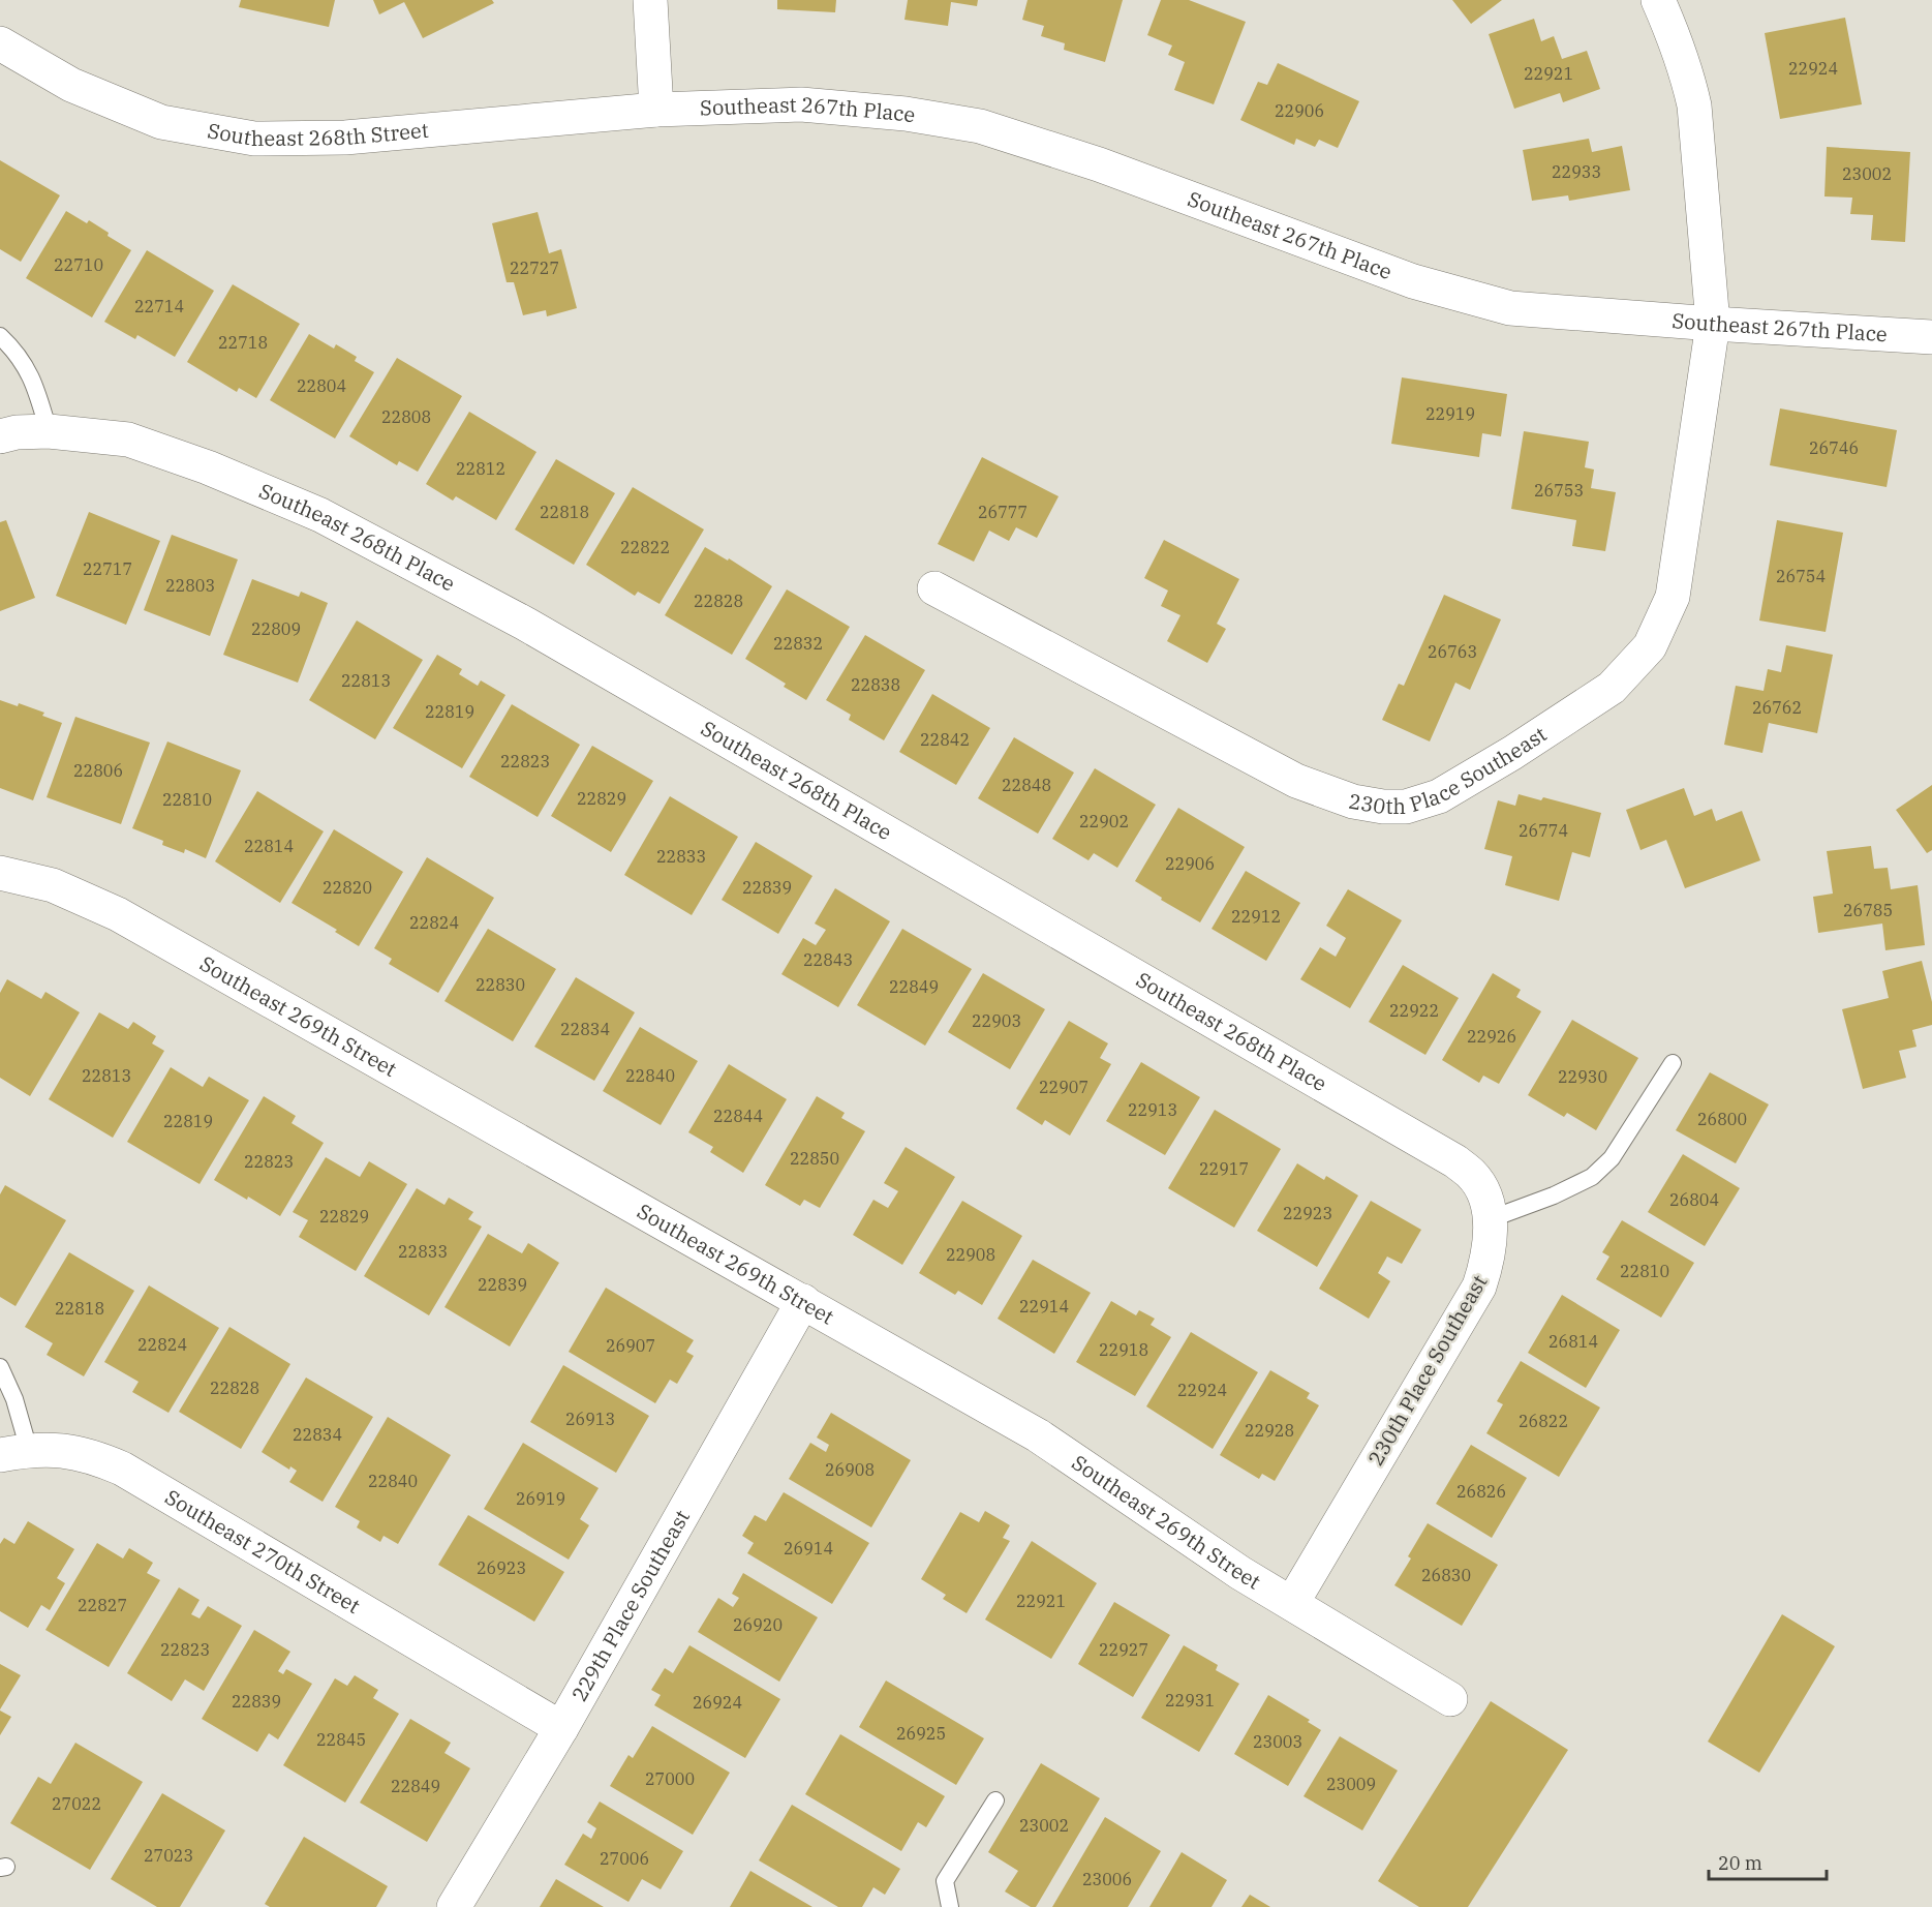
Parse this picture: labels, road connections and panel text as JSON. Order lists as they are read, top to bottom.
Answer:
{
  "streets": {
    "street": [
      "Southeast 267th Place",
      "Southeast 268th Street",
      "Southeast 268th Place",
      "230th Place Southeast",
      "Southeast 269th Street",
      "Southeast 270th Street",
      "229th Place Southeast"
    ]
  },
  "crossings": [
    ["Southeast 267th Place", "Southeast 268th Street"],
    ["Southeast 267th Place", "230th Place Southeast"],
    ["Southeast 268th Place", "230th Place Southeast"],
    ["230th Place Southeast", "Southeast 269th Street"],
    ["Southeast 269th Street", "229th Place Southeast"],
    ["Southeast 270th Street", "229th Place Southeast"]
  ],
  "house_numbers": [
    "22924",
    "22921",
    "22906",
    "22933",
    "23002",
    "22710",
    "22727",
    "22714",
    "22718",
    "22804",
    "22919",
    "22808",
    "26746",
    "22812",
    "26753",
    "22818",
    "26777",
    "22822",
    "22717",
    "26754",
    "22803",
    "22828",
    "22809",
    "22832",
    "26763",
    "22813",
    "22838",
    "26762",
    "22819",
    "22842",
    "22823",
    "22806",
    "22848",
    "22829",
    "22810",
    "22902",
    "26774",
    "22814",
    "22833",
    "22906",
    "22820",
    "22839",
    "26785",
    "22912",
    "22824",
    "22843",
    "22830",
    "22849",
    "22922",
    "22903",
    "22834",
    "22926",
    "22813",
    "22840",
    "22930",
    "22907",
    "22913",
    "22844",
    "26800",
    "22819",
    "22850",
    "22823",
    "22917",
    "26804",
    "22923",
    "22829",
    "22833",
    "22908",
    "22810",
    "22839",
    "22914",
    "22818",
    "26814",
    "22824",
    "26907",
    "22918",
    "22828",
    "22924",
    "26913",
    "26822",
    "22928",
    "22834",
    "26908",
    "22840",
    "26826",
    "26919",
    "26914",
    "26923",
    "26830",
    "22921",
    "22827",
    "26920",
    "22823",
    "22927",
    "22931",
    "22839",
    "26924",
    "26925",
    "22845",
    "23003",
    "27000",
    "23009",
    "22849",
    "27022",
    "23002",
    "27023",
    "27006",
    "23006"
  ],
  "scale_bar": "20 m"
}
